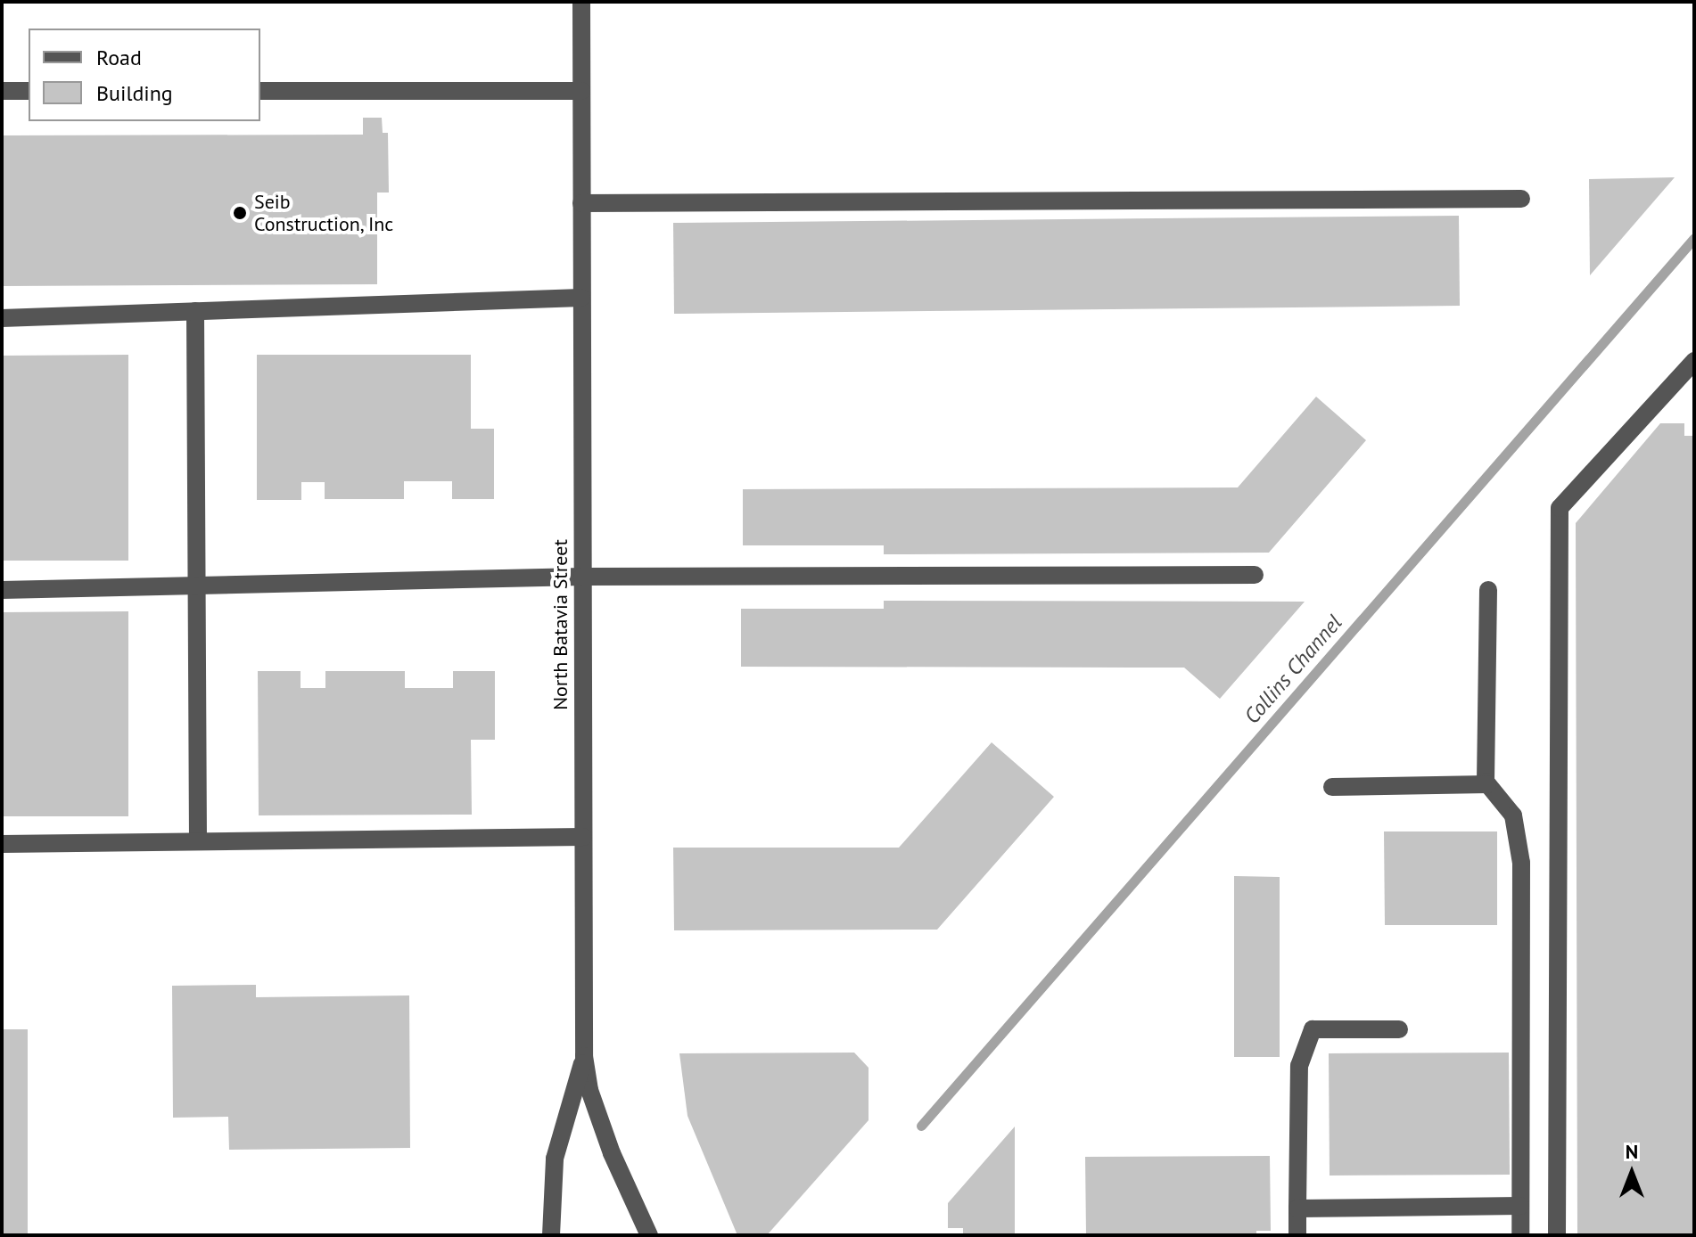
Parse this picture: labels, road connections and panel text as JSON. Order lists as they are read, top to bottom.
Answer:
{
  "streets": {
    "street": ["North Batavia Street"]
  },
  "water": ["Collins Channel"],
  "places": ["Seib Construction, Inc"],
  "legend": ["Road", "Building"],
  "north": "top"
}
